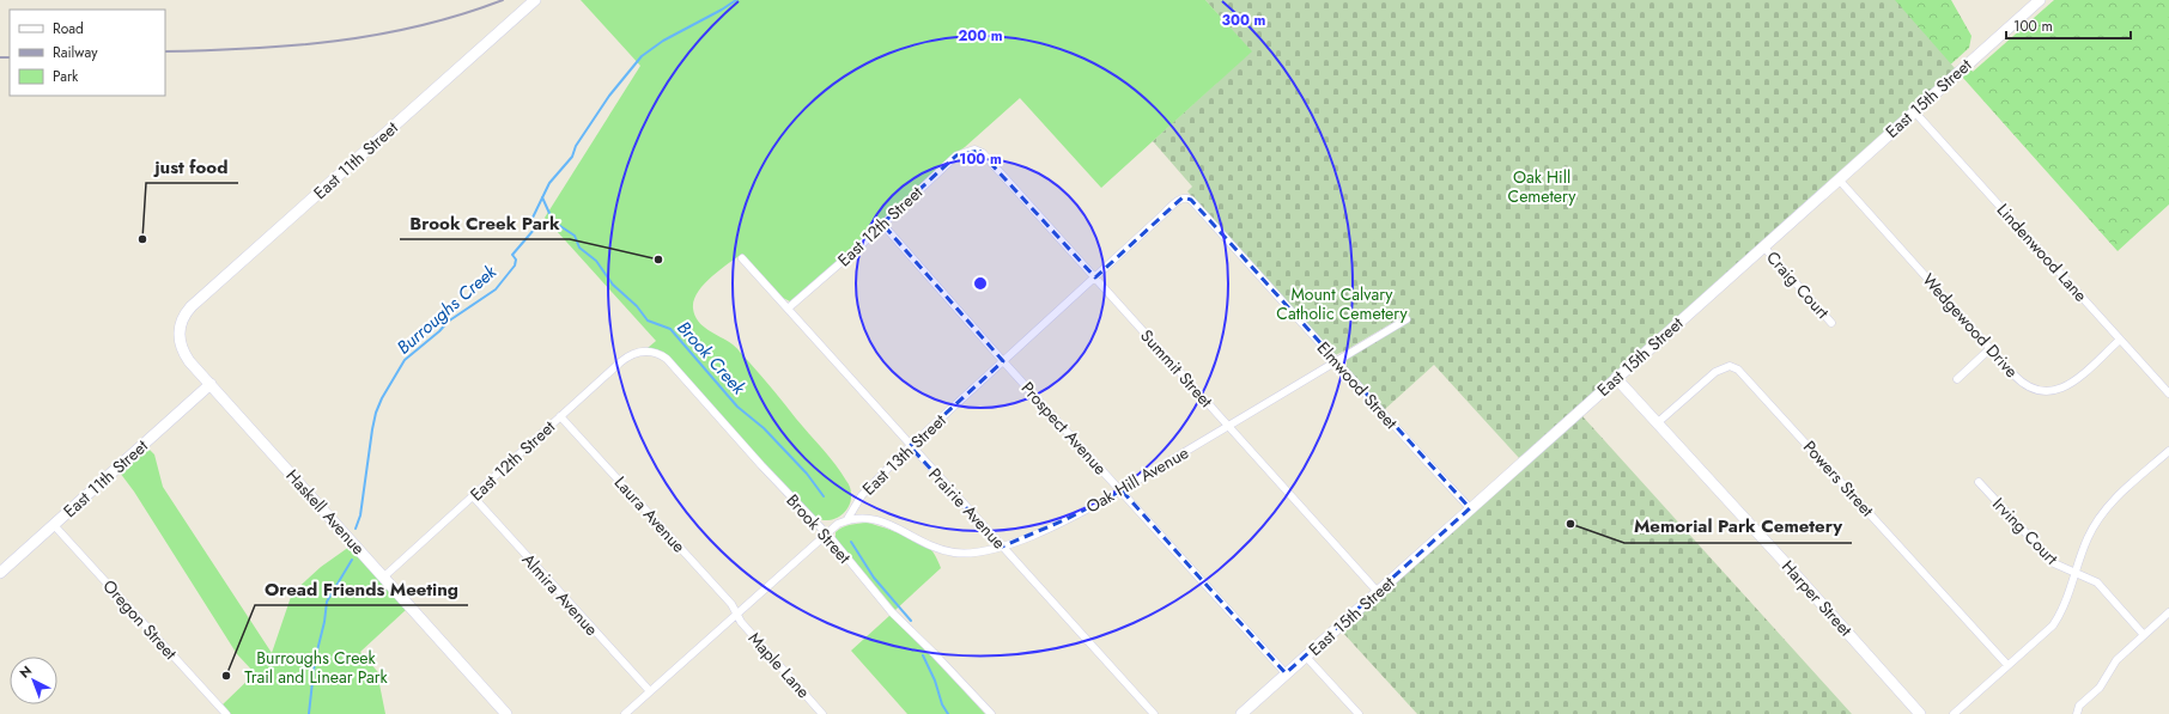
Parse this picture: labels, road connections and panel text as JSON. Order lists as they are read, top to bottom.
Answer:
{
  "streets": {
    "main road": [
      "East 15th Street",
      "East 11th Street",
      "Haskell Avenue",
      "Harper Street"
    ],
    "street": [
      "East 12th Street",
      "Lindenwood Lane",
      "Craig Court",
      "Wedgewood Drive",
      "Summit Street",
      "Elmwood Street",
      "Prospect Avenue",
      "East 13th Street",
      "Powers Street",
      "Oak Hill Avenue",
      "Prairie Avenue",
      "Laura Avenue",
      "Brook Street",
      "Irving Court",
      "Almira Avenue",
      "Oregon Street",
      "Maple Lane"
    ]
  },
  "crossings": [
    ["East 15th Street", "Lindenwood Lane"],
    ["East 15th Street", "Craig Court"],
    ["East 15th Street", "Wedgewood Drive"],
    ["East 15th Street", "Summit Street"],
    ["East 15th Street", "Elmwood Street"],
    ["East 15th Street", "Prospect Avenue"],
    ["East 15th Street", "Harper Street"],
    ["East 11th Street", "Haskell Avenue"],
    ["East 11th Street", "Oregon Street"],
    ["East 12th Street", "Summit Street"],
    ["East 12th Street", "Prospect Avenue"],
    ["East 12th Street", "Prairie Avenue"],
    ["East 12th Street", "Haskell Avenue"],
    ["East 12th Street", "Laura Avenue"],
    ["East 12th Street", "Brook Street"],
    ["East 12th Street", "Almira Avenue"],
    ["Lindenwood Lane", "Wedgewood Drive"],
    ["Summit Street", "East 13th Street"],
    ["Summit Street", "Oak Hill Avenue"],
    ["Elmwood Street", "East 13th Street"],
    ["Elmwood Street", "Oak Hill Avenue"],
    ["Prospect Avenue", "East 13th Street"],
    ["Prospect Avenue", "Oak Hill Avenue"],
    ["East 13th Street", "Oak Hill Avenue"],
    ["East 13th Street", "Prairie Avenue"],
    ["East 13th Street", "Laura Avenue"],
    ["East 13th Street", "Brook Street"],
    ["East 13th Street", "Almira Avenue"],
    ["East 13th Street", "Maple Lane"],
    ["Powers Street", "Harper Street"],
    ["Oak Hill Avenue", "Prairie Avenue"],
    ["Laura Avenue", "Maple Lane"]
  ],
  "water": ["Burroughs Creek", "Brook Creek"],
  "parks": ["Oak Hill Cemetery", "Mount Calvary Catholic Cemetery", "Burroughs Creek Trail and Linear Park"],
  "places": [
    "just food",
    "Brook Creek Park",
    "Memorial Park Cemetery",
    "Oread Friends Meeting"
  ],
  "legend": ["Road", "Railway", "Park"],
  "scale_bar": "100 m",
  "north": "top left",
  "rings": ["300 m", "200 m", "100 m"]
}
